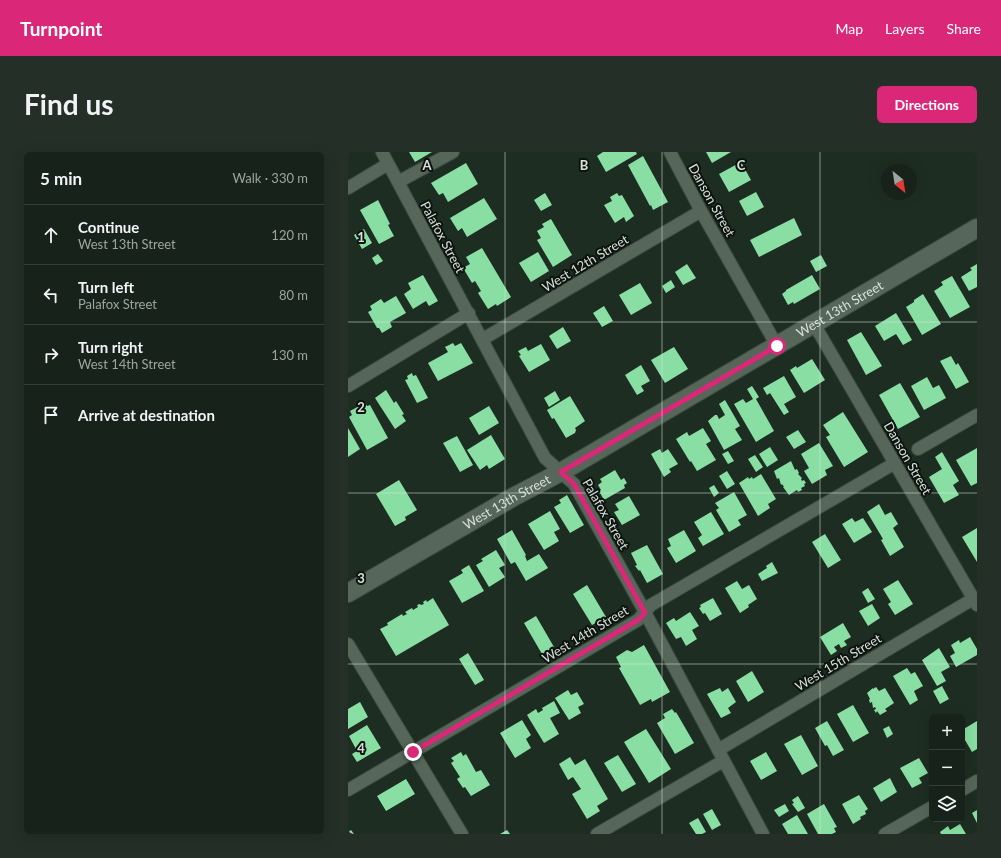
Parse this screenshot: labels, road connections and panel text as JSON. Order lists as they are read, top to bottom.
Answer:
{
  "streets": {
    "street": [
      "Danson Street",
      "Palafox Street",
      "West 12th Street",
      "West 13th Street",
      "West 14th Street",
      "West 15th Street"
    ]
  },
  "crossings": [
    ["Danson Street", "West 12th Street"],
    ["Danson Street", "West 13th Street"],
    ["Danson Street", "West 14th Street"],
    ["Danson Street", "West 15th Street"],
    ["Palafox Street", "West 12th Street"],
    ["Palafox Street", "West 13th Street"],
    ["Palafox Street", "West 14th Street"],
    ["Palafox Street", "West 15th Street"]
  ],
  "north": "bottom right",
  "page": {
    "header": "Turnpoint",
    "nav": ["Map", "Layers", "Share"],
    "buttons": "Directions",
    "title": "Find us",
    "heading": ["5 min", "Walk · 330 m"],
    "list": [
      ["Continue", "West 13th Street", "120 m"],
      ["Turn left", "Palafox Street", "80 m"],
      ["Turn right", "West 14th Street", "130 m"],
      "Arrive at destination"
    ],
    "map_buttons": ["+", "−"]
  },
  "grid": {
    "columns": ["A", "B", "C"],
    "rows": [
      "1",
      "2",
      "3",
      "4"
    ]
  }
}
